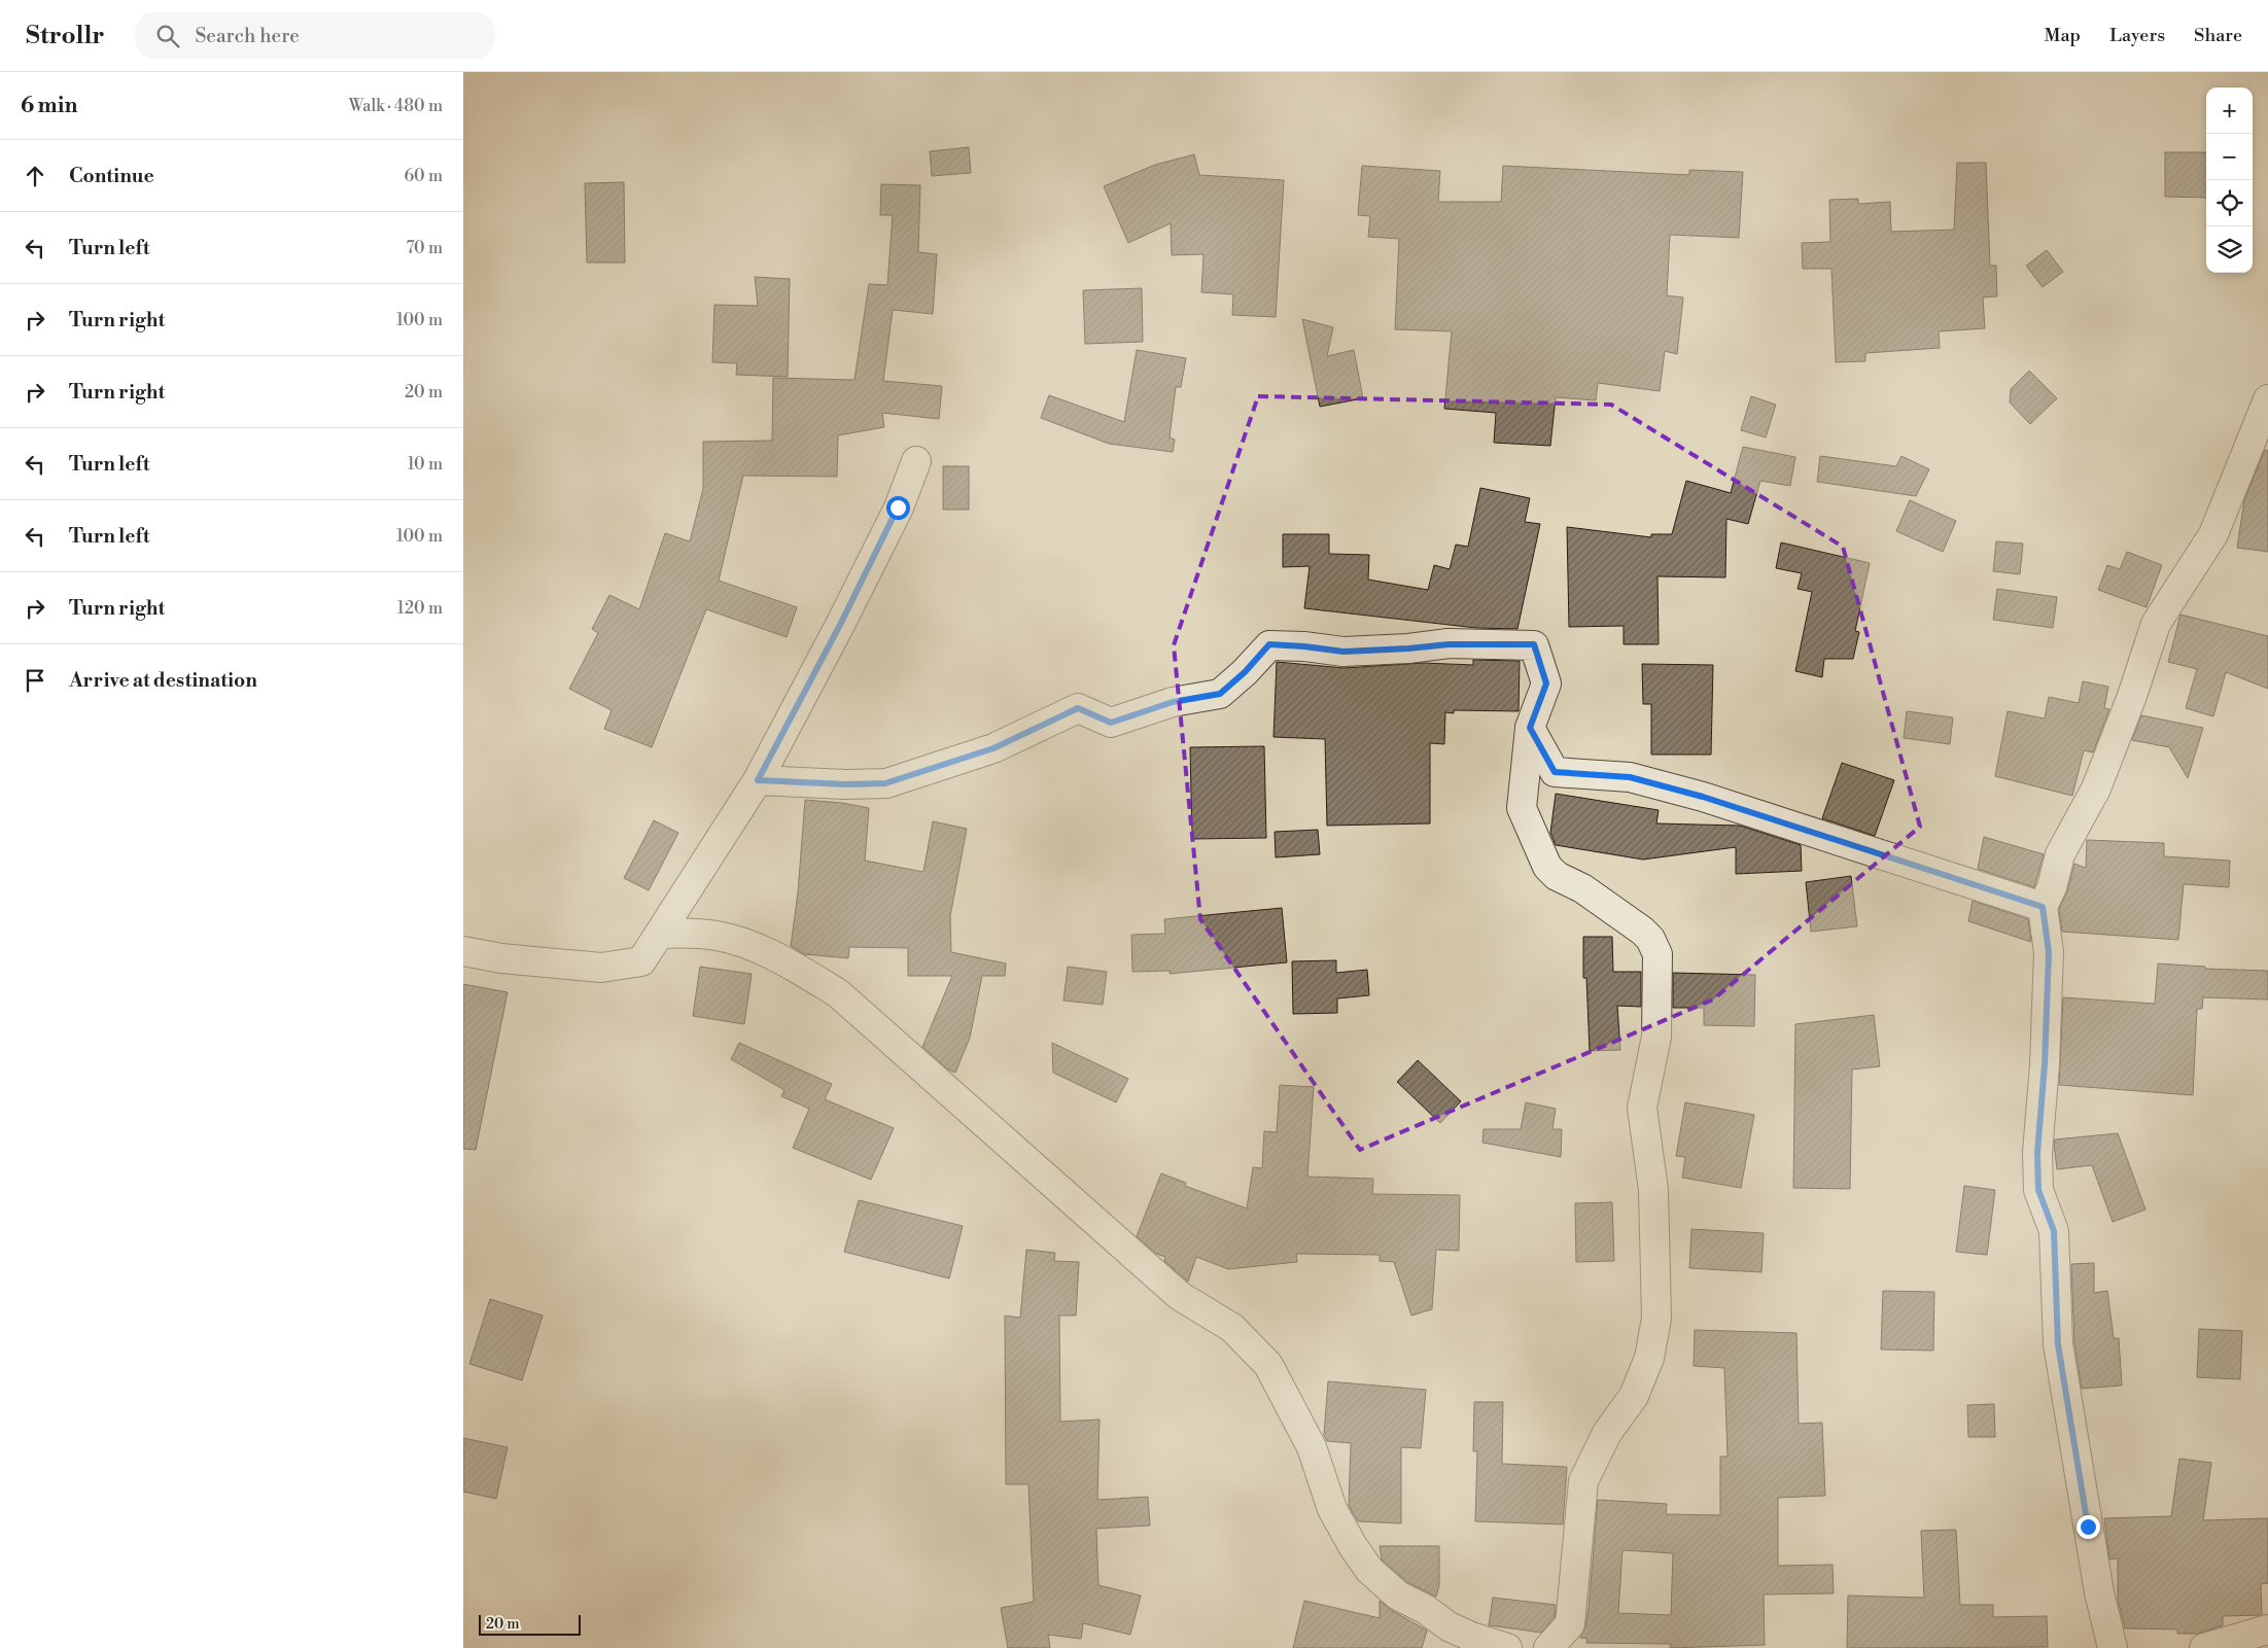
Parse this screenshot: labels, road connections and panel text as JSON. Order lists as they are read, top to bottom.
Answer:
{
  "scale_bar": "20 m",
  "page": {
    "header": "Strollr",
    "search": "Search here",
    "nav": ["Map", "Layers", "Share"],
    "heading": ["6 min", "Walk · 480 m"],
    "map_buttons": ["+", "−"],
    "list": [
      ["Continue", "60 m"],
      ["Turn left", "70 m"],
      ["Turn right", "100 m"],
      ["Turn right", "20 m"],
      ["Turn left", "10 m"],
      ["Turn left", "100 m"],
      ["Turn right", "120 m"],
      "Arrive at destination"
    ],
    "scale": "20 m"
  }
}
